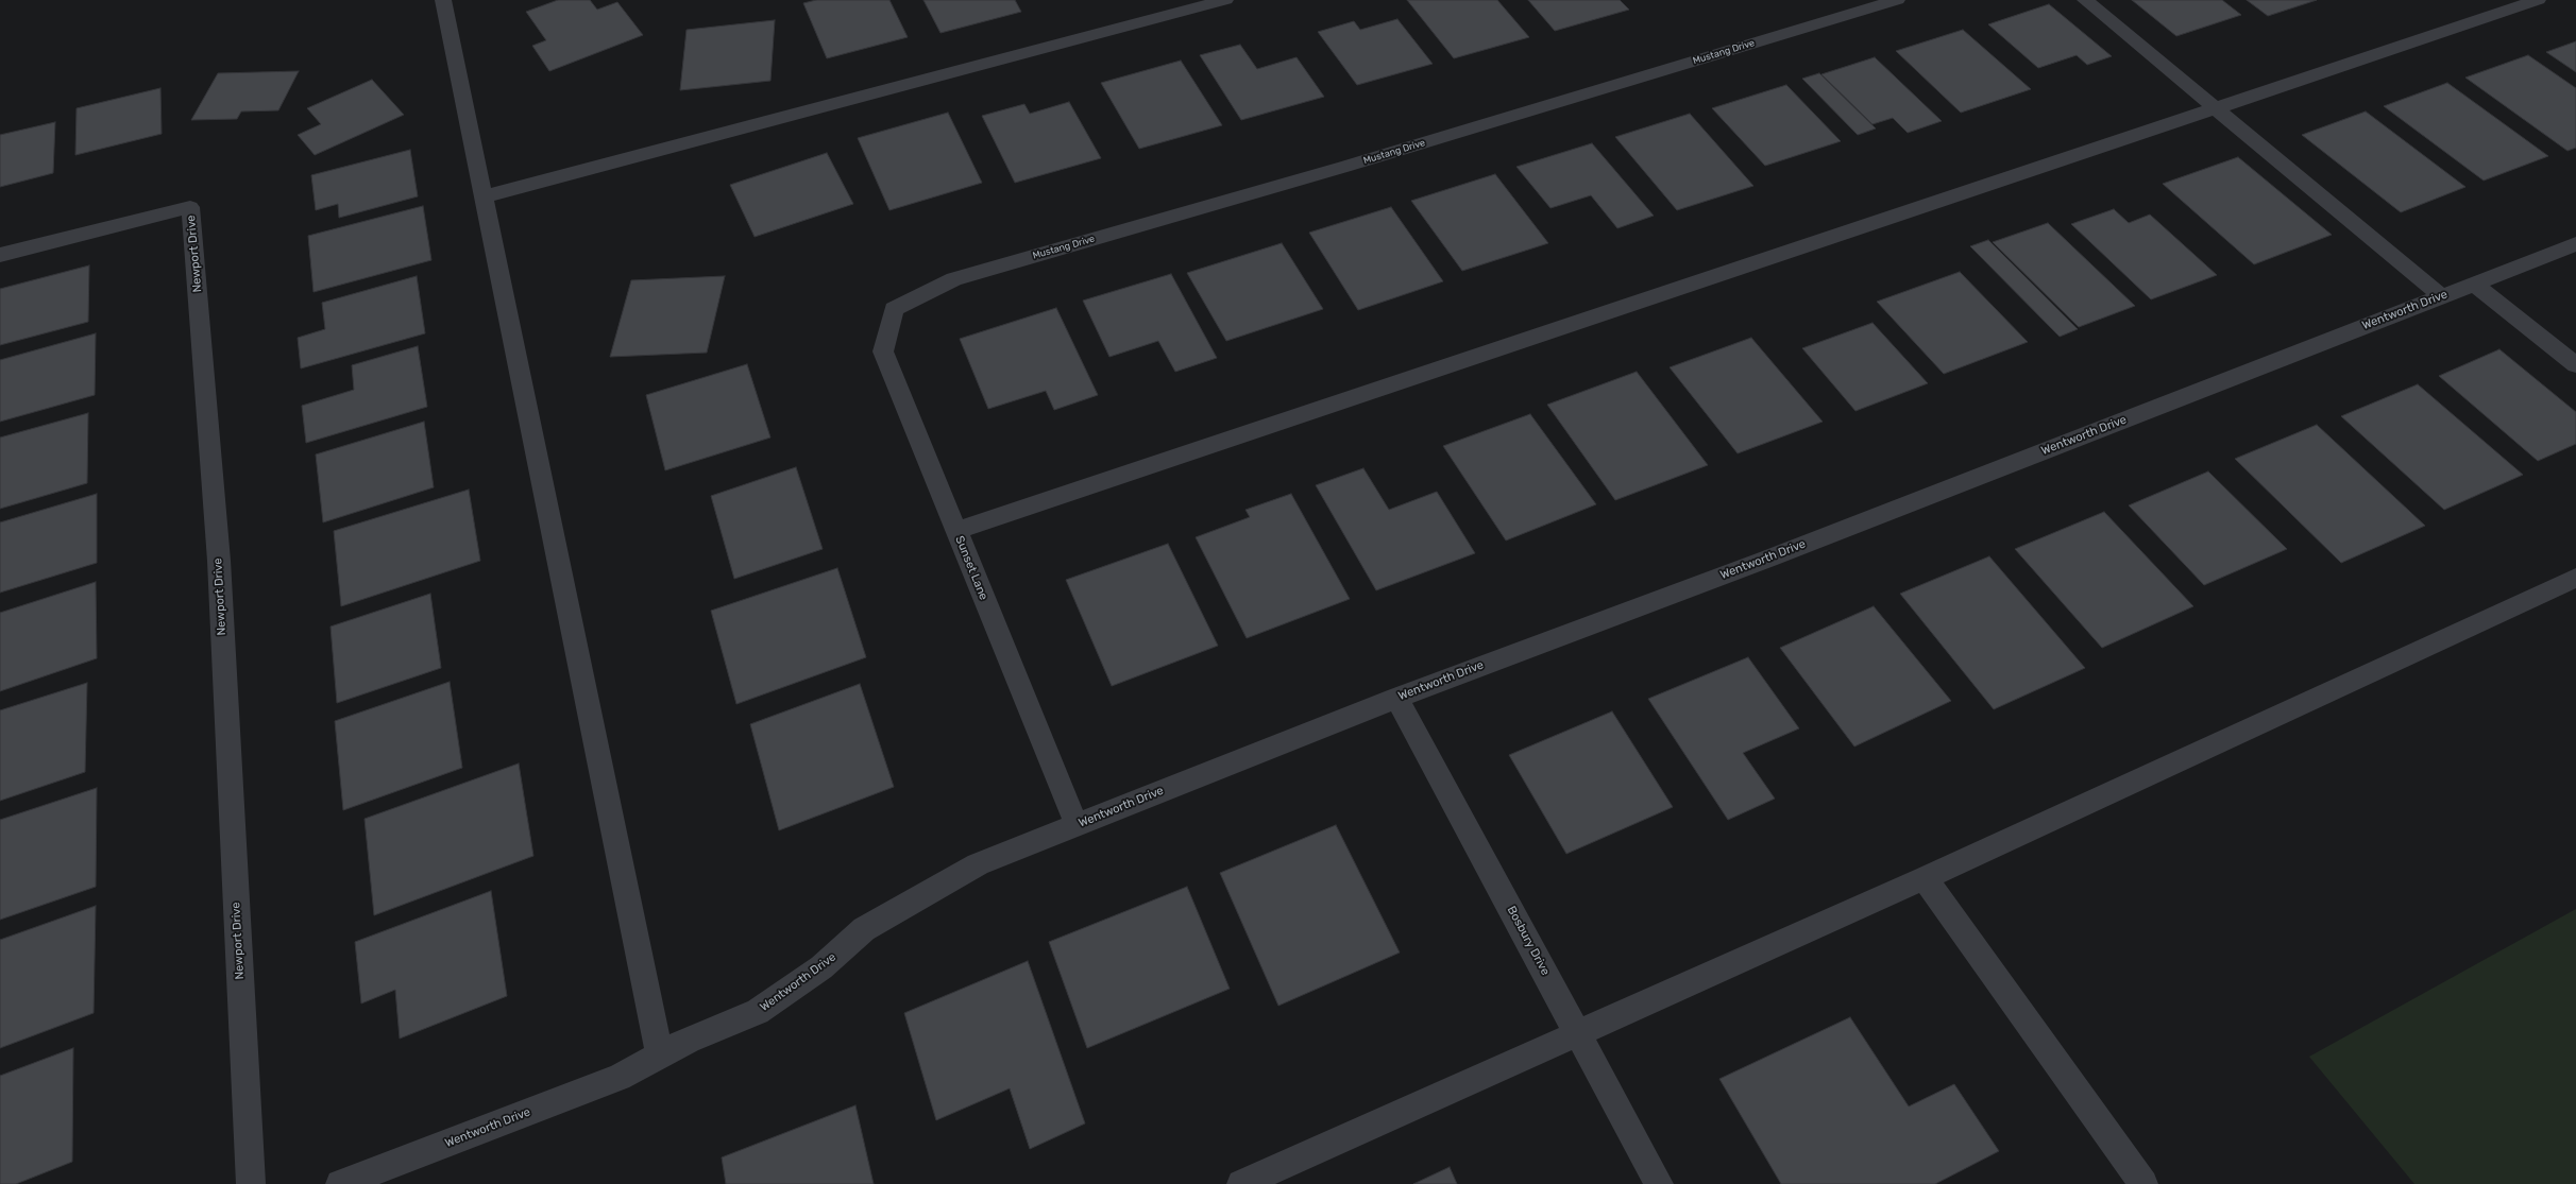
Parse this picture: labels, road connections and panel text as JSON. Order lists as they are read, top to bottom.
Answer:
{
  "streets": {
    "street": [
      "Mustang Drive",
      "Newport Drive",
      "Wentworth Drive",
      "Sunset Lane",
      "Bosbury Drive"
    ]
  },
  "crossings": [
    ["Mustang Drive", "Sunset Lane"],
    ["Wentworth Drive", "Sunset Lane"],
    ["Wentworth Drive", "Bosbury Drive"]
  ]
}
